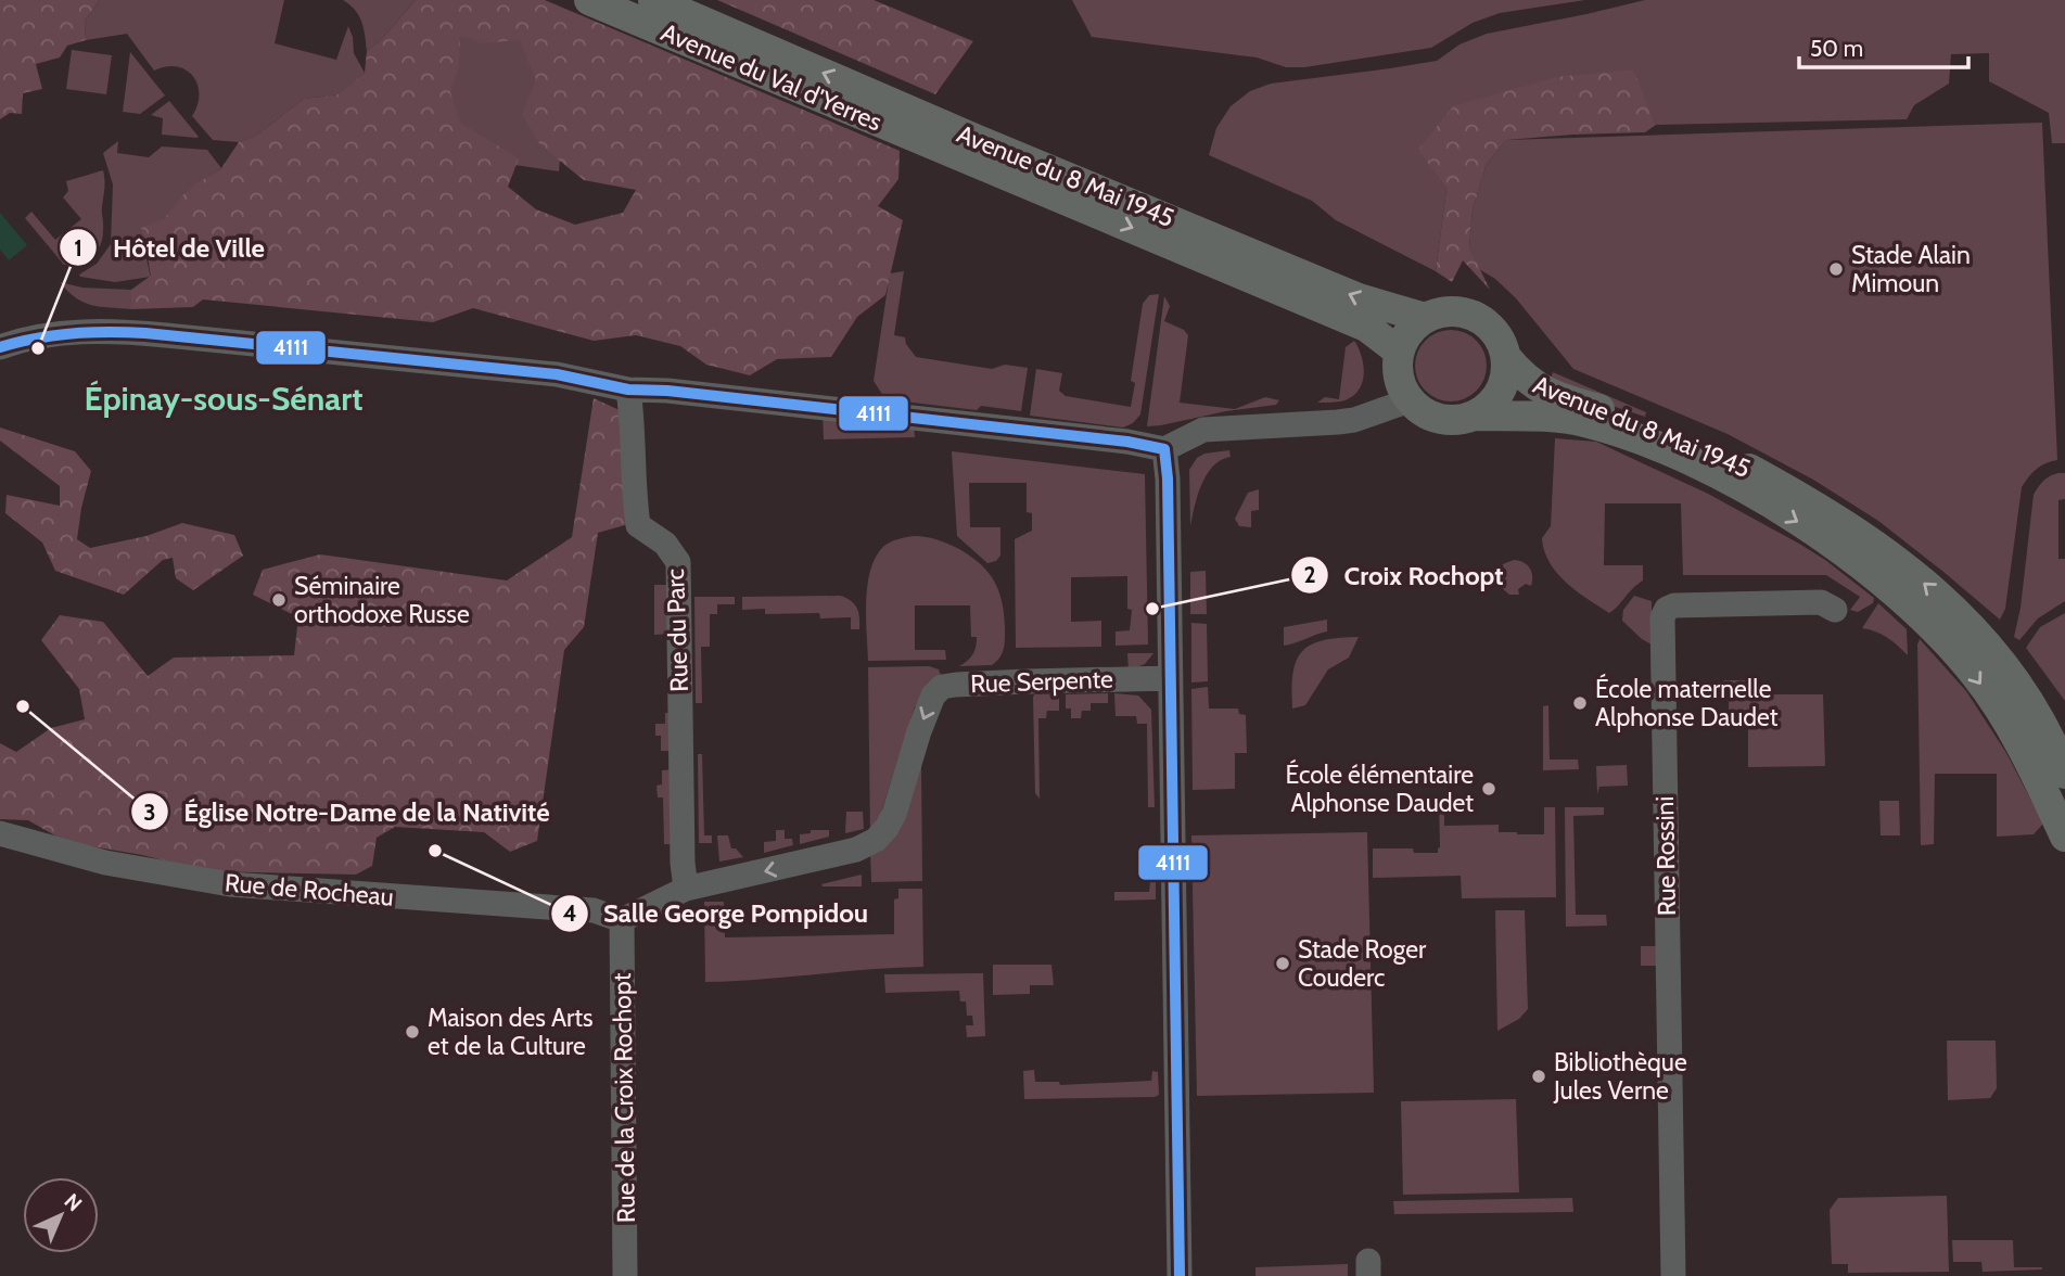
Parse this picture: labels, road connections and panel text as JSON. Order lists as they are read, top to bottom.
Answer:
{
  "streets": {
    "main road": ["Avenue du Val d'Yerres", "Avenue du 8 Mai 1945"],
    "street": [
      "Rue du Parc",
      "Rue Serpente",
      "Rue Rossini",
      "Rue de Rocheau",
      "Rue de la Croix Rochopt"
    ]
  },
  "crossings": [
    ["Avenue du Val d'Yerres", "Avenue du 8 Mai 1945"],
    ["Rue du Parc", "Rue Serpente"],
    ["Rue Serpente", "Rue de Rocheau"],
    ["Rue Serpente", "Rue de la Croix Rochopt"],
    ["Rue de Rocheau", "Rue de la Croix Rochopt"]
  ],
  "one_way": ["Rue Serpente"],
  "districts": ["Épinay-sous-Sénart"],
  "places": [
    "Stade Alain Mimoun",
    "Hôtel de Ville",
    "Séminaire orthodoxe Russe",
    "Croix Rochopt",
    "École maternelle Alphonse Daudet",
    "Église Notre-Dame de la Nativité",
    "École élémentaire Alphonse Daudet",
    "Salle George Pompidou",
    "Stade Roger Couderc",
    "Maison des Arts et de la Culture",
    "Bibliothèque Jules Verne"
  ],
  "lines": ["transit line 4111"],
  "scale_bar": "50 m",
  "north": "top right"
}
